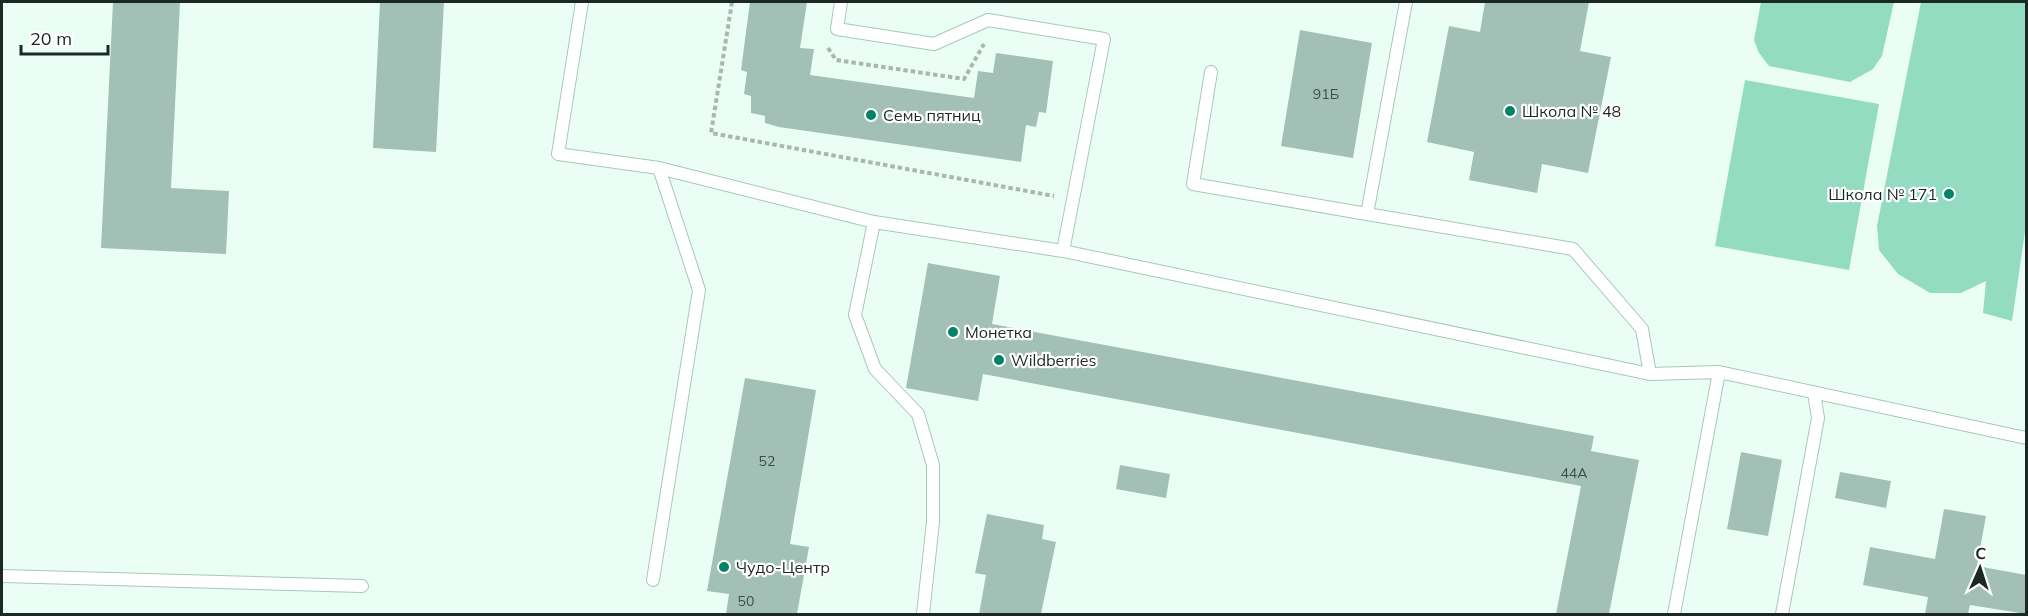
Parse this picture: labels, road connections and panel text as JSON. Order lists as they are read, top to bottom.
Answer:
{
  "places": [
    "Школа № 48",
    "Семь пятниц",
    "Школа № 171",
    "Монетка",
    "Wildberries",
    "Чудо-Центр"
  ],
  "house_numbers": [
    "91Б",
    "52",
    "44А",
    "50"
  ],
  "scale_bar": "20 m",
  "north": "top"
}
